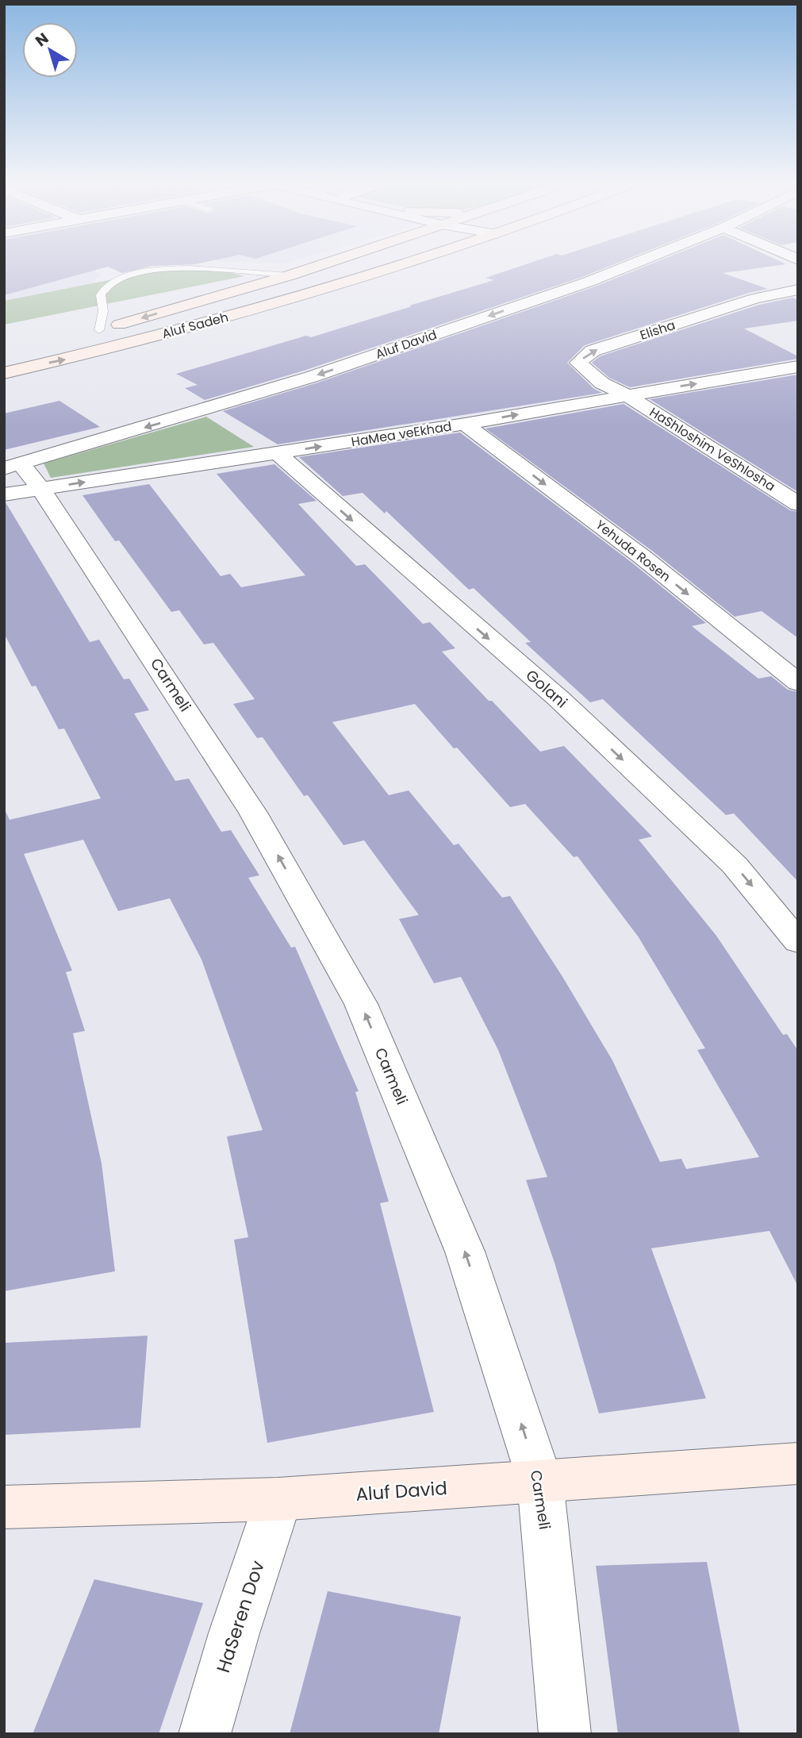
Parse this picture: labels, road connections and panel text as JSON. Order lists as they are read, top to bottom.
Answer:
{
  "streets": {
    "main road": ["Aluf Sadeh", "Aluf David"],
    "street": [
      "Elisha",
      "HaMea veEkhad",
      "HaShloshim VeShlosha",
      "Yehuda Rosen",
      "Carmeli",
      "Golani",
      "HaSeren Dov"
    ]
  },
  "crossings": [
    ["Elisha", "HaMea veEkhad"],
    ["Elisha", "HaShloshim VeShlosha"],
    ["Aluf David", "HaMea veEkhad"],
    ["Aluf David", "Carmeli"],
    ["Aluf David", "HaSeren Dov"],
    ["HaMea veEkhad", "HaShloshim VeShlosha"],
    ["HaMea veEkhad", "Yehuda Rosen"],
    ["HaMea veEkhad", "Carmeli"],
    ["HaMea veEkhad", "Golani"]
  ],
  "one_way": [
    "Aluf David",
    "HaMea veEkhad",
    "Yehuda Rosen",
    "Carmeli",
    "Golani"
  ],
  "north": "top left"
}
